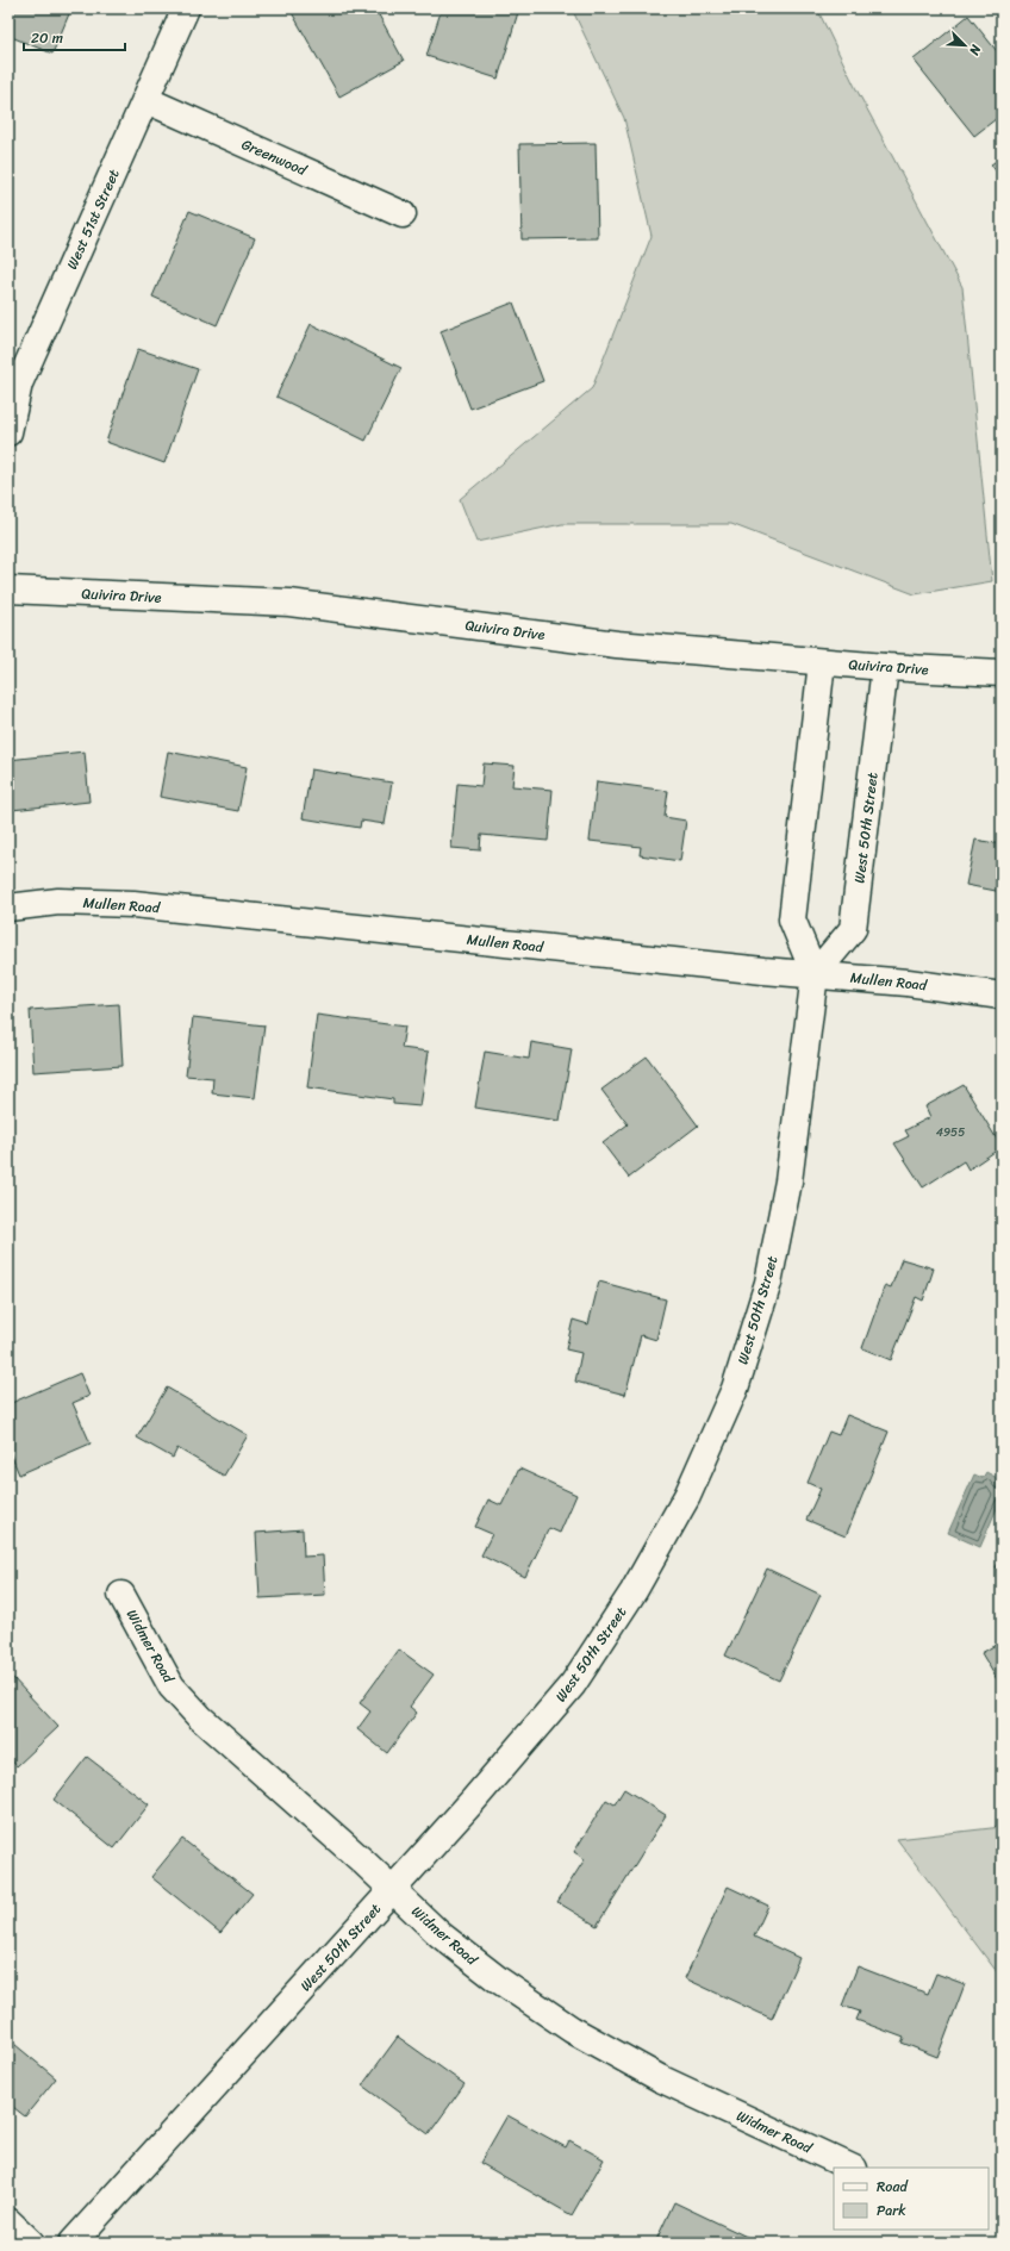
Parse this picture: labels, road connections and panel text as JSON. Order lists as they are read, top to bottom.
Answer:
{
  "streets": {
    "street": [
      "Greenwood",
      "West 51st Street",
      "Quivira Drive",
      "West 50th Street",
      "Mullen Road",
      "Widmer Road"
    ]
  },
  "crossings": [
    ["Greenwood", "West 51st Street"],
    ["Quivira Drive", "West 50th Street"],
    ["West 50th Street", "Mullen Road"],
    ["West 50th Street", "Widmer Road"]
  ],
  "house_numbers": ["4955"],
  "legend": ["Road", "Park"],
  "scale_bar": "20 m",
  "north": "bottom right"
}
